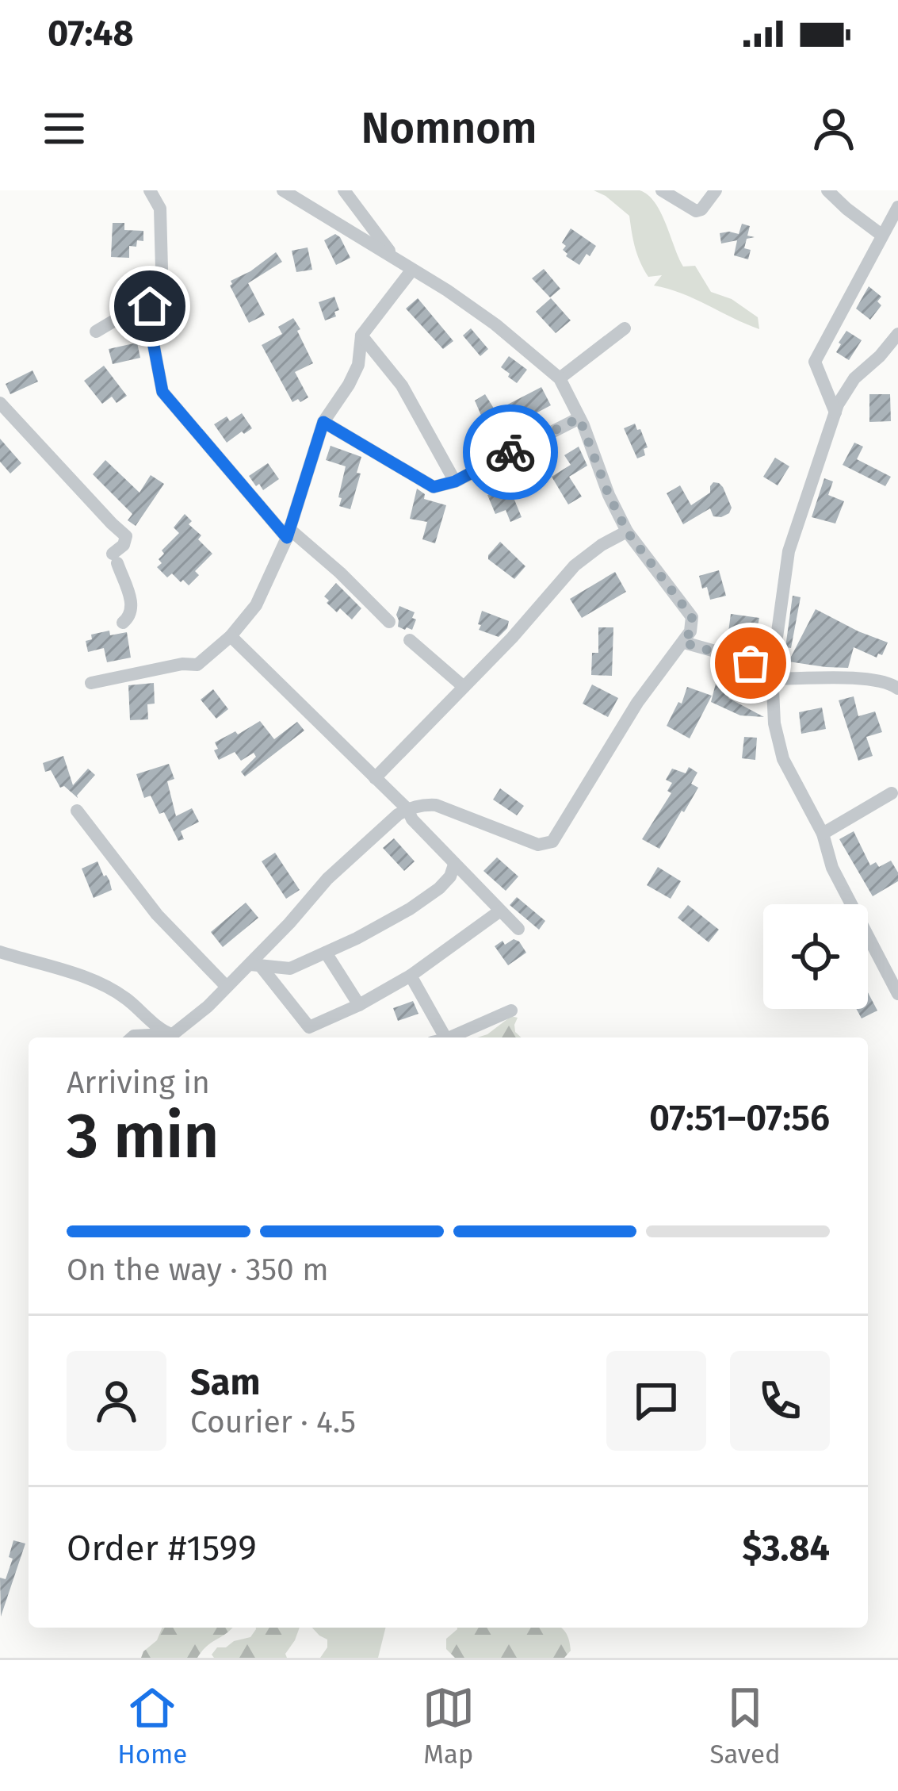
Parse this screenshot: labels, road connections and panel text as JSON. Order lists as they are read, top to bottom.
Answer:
{
  "page": {
    "status": "07:48",
    "header": "Nomnom",
    "heading": ["3 min", "Arriving in", "07:51–07:56"],
    "panel": [
      "Sam",
      "Courier · 4.5",
      "Order #1599",
      "$3.84"
    ],
    "bar": "On the way · 350 m",
    "tabs": ["Home", "Map", "Saved"]
  }
}
